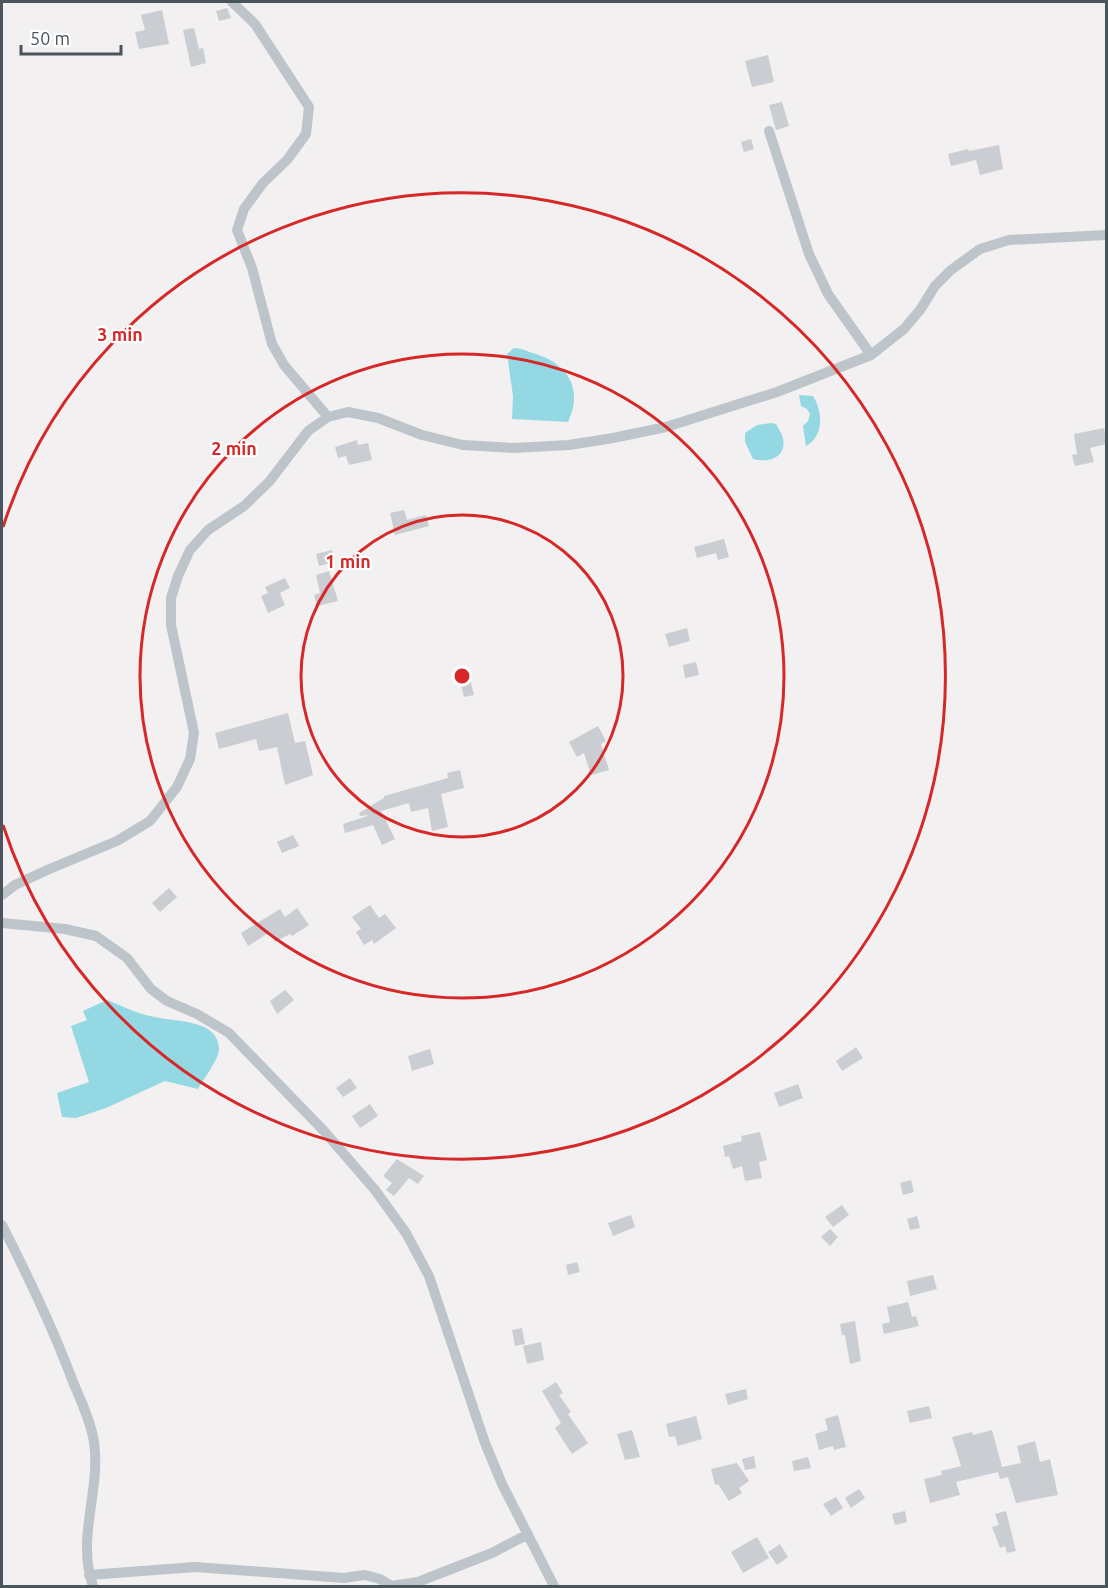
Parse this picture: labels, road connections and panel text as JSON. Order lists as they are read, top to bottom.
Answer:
{
  "scale_bar": "50 m",
  "rings": ["3 min", "2 min", "1 min"]
}
